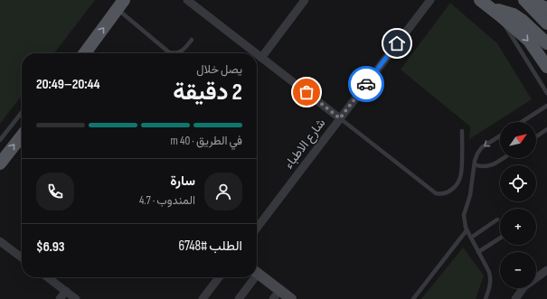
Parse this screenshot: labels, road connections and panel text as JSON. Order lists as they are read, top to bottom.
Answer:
{
  "streets": {
    "street": ["شارع الاطباء"]
  },
  "north": "top right",
  "page": {
    "heading": ["2 دقيقة", "يصل خلال", "20:44–20:49"],
    "panel": [
      "سارة",
      "المندوب · 4.7",
      "الطلب #6748",
      "$6.93"
    ],
    "bar": "في الطريق · 40 m",
    "map_buttons": ["+", "−"]
  }
}
